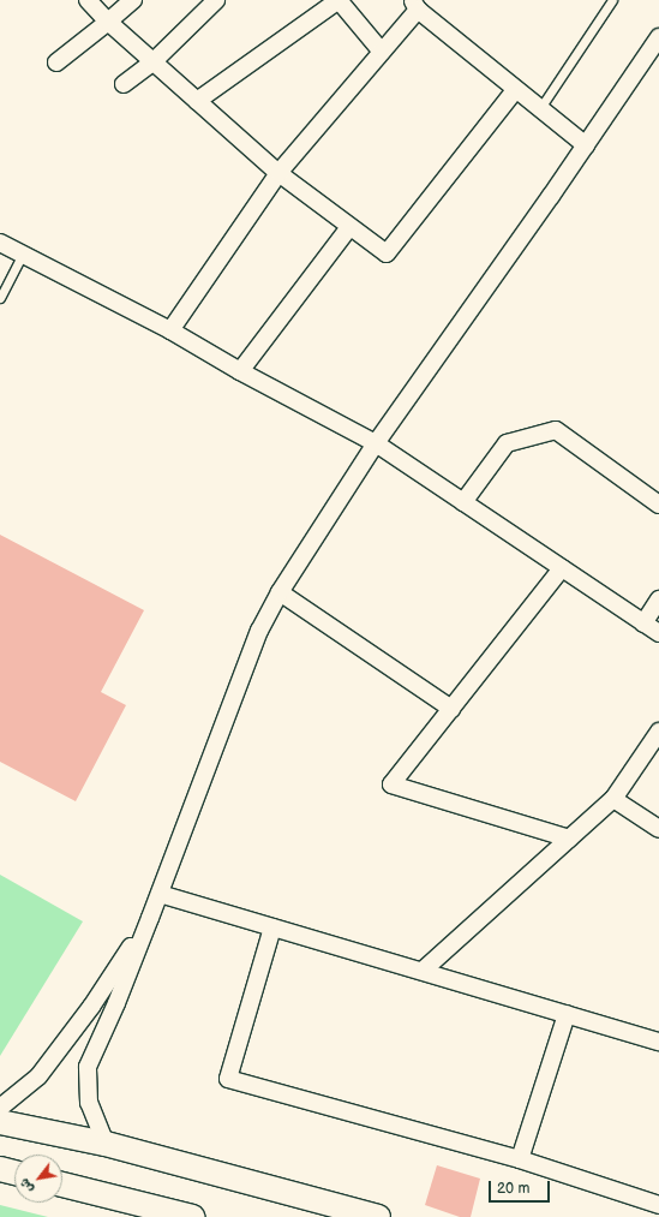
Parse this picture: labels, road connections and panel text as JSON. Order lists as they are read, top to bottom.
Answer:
{
  "scale_bar": "20 m",
  "north": "bottom left"
}
